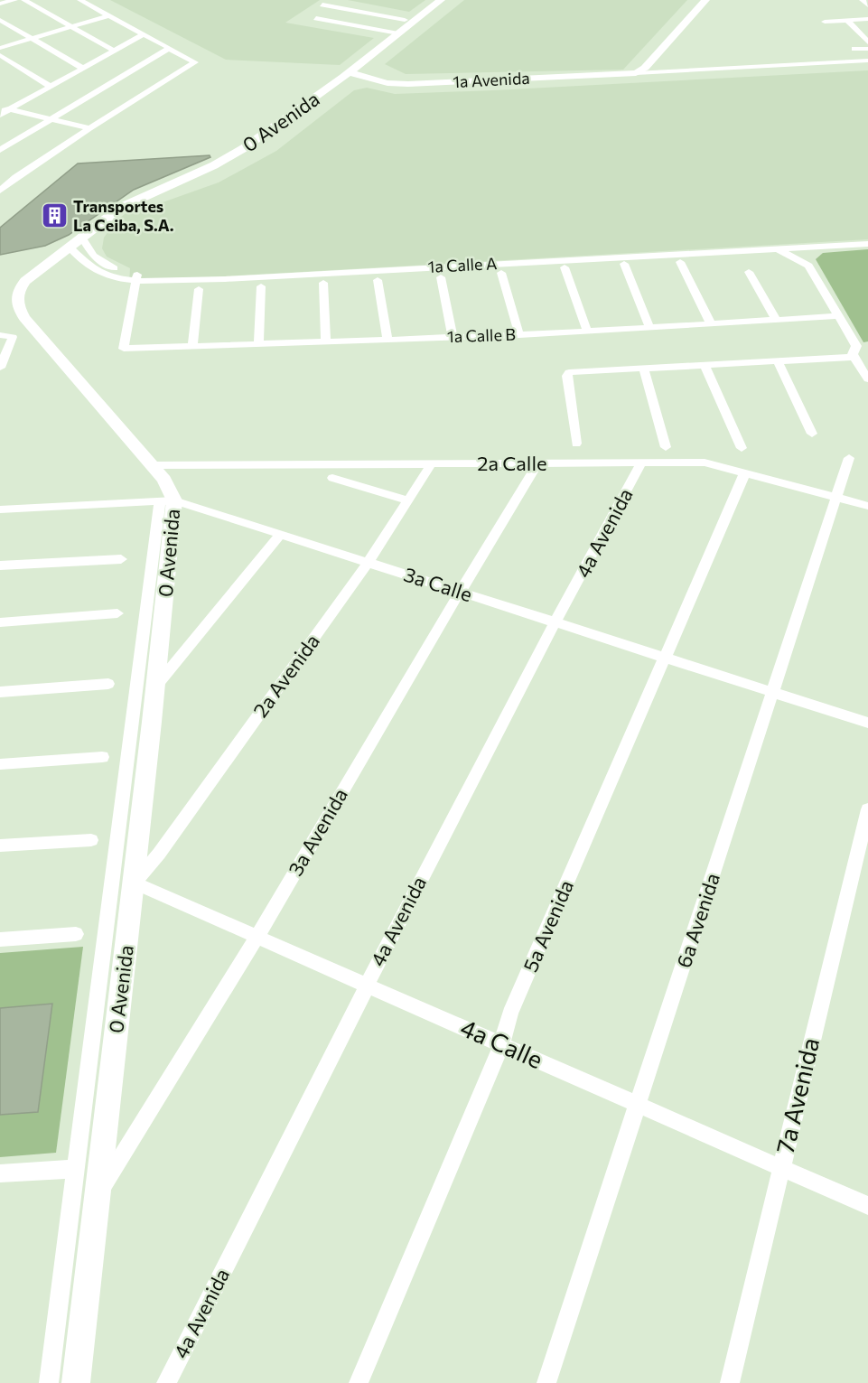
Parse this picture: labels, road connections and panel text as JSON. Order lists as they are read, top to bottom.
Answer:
{
  "streets": {
    "street": [
      "1a Avenida",
      "0 Avenida",
      "1a Calle A",
      "1a Calle B",
      "2a Calle",
      "4a Avenida",
      "3a Calle",
      "2a Avenida",
      "3a Avenida",
      "6a Avenida",
      "5a Avenida",
      "4a Calle",
      "7a Avenida"
    ]
  },
  "crossings": [
    ["1a Avenida", "0 Avenida"],
    ["0 Avenida", "1a Calle A"],
    ["0 Avenida", "2a Calle"],
    ["0 Avenida", "3a Calle"],
    ["0 Avenida", "2a Avenida"],
    ["0 Avenida", "3a Avenida"],
    ["0 Avenida", "4a Calle"],
    ["1a Calle A", "1a Calle B"],
    ["2a Calle", "4a Avenida"],
    ["2a Calle", "2a Avenida"],
    ["2a Calle", "3a Avenida"],
    ["2a Calle", "6a Avenida"],
    ["2a Calle", "5a Avenida"],
    ["4a Avenida", "3a Calle"],
    ["4a Avenida", "4a Calle"],
    ["3a Calle", "2a Avenida"],
    ["3a Calle", "3a Avenida"],
    ["3a Calle", "6a Avenida"],
    ["3a Calle", "5a Avenida"],
    ["2a Avenida", "4a Calle"],
    ["3a Avenida", "4a Calle"],
    ["6a Avenida", "4a Calle"],
    ["5a Avenida", "4a Calle"],
    ["4a Calle", "7a Avenida"]
  ],
  "places": {
    "building": ["Transportes La Ceiba, S.A."]
  }
}
